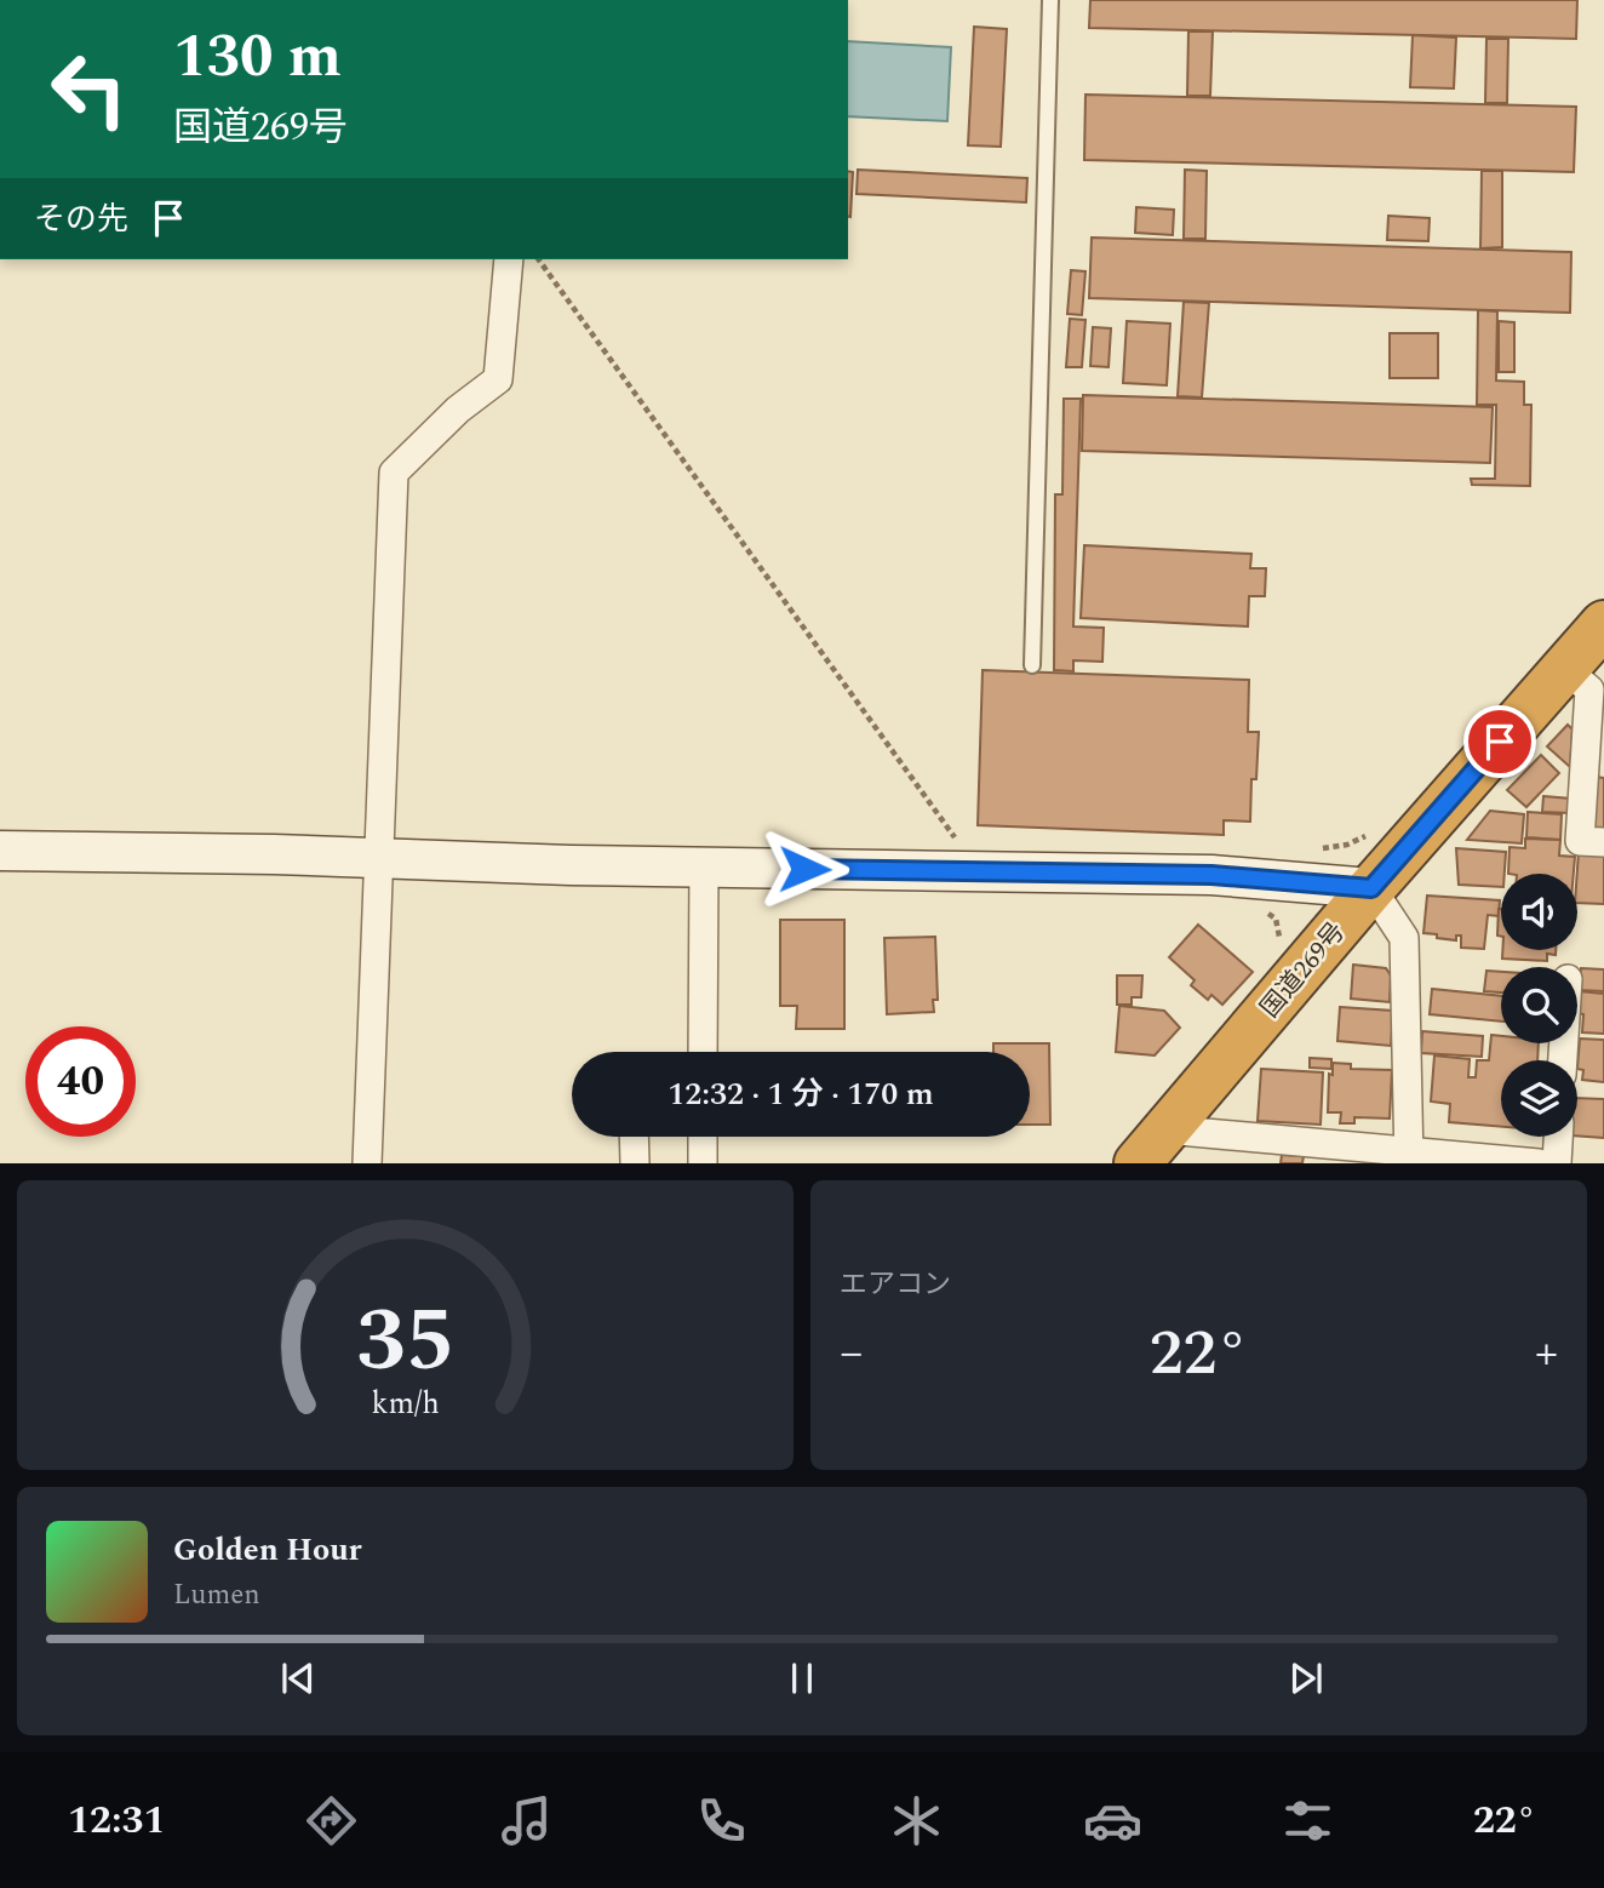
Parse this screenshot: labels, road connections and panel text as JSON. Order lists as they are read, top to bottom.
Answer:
{
  "streets": {
    "highway": ["国道269号"]
  },
  "page": {
    "turn": ["130 m", "国道269号"],
    "then": "その先",
    "limit": "40",
    "trip": "12:32 · 1 分 · 170 m",
    "tile": "エアコン",
    "heat": ["−", "22°", "+"],
    "song": ["Golden Hour", "Lumen"],
    "tabs": ["12:31", "22°"],
    "gauge": ["35", "km/h"]
  }
}
